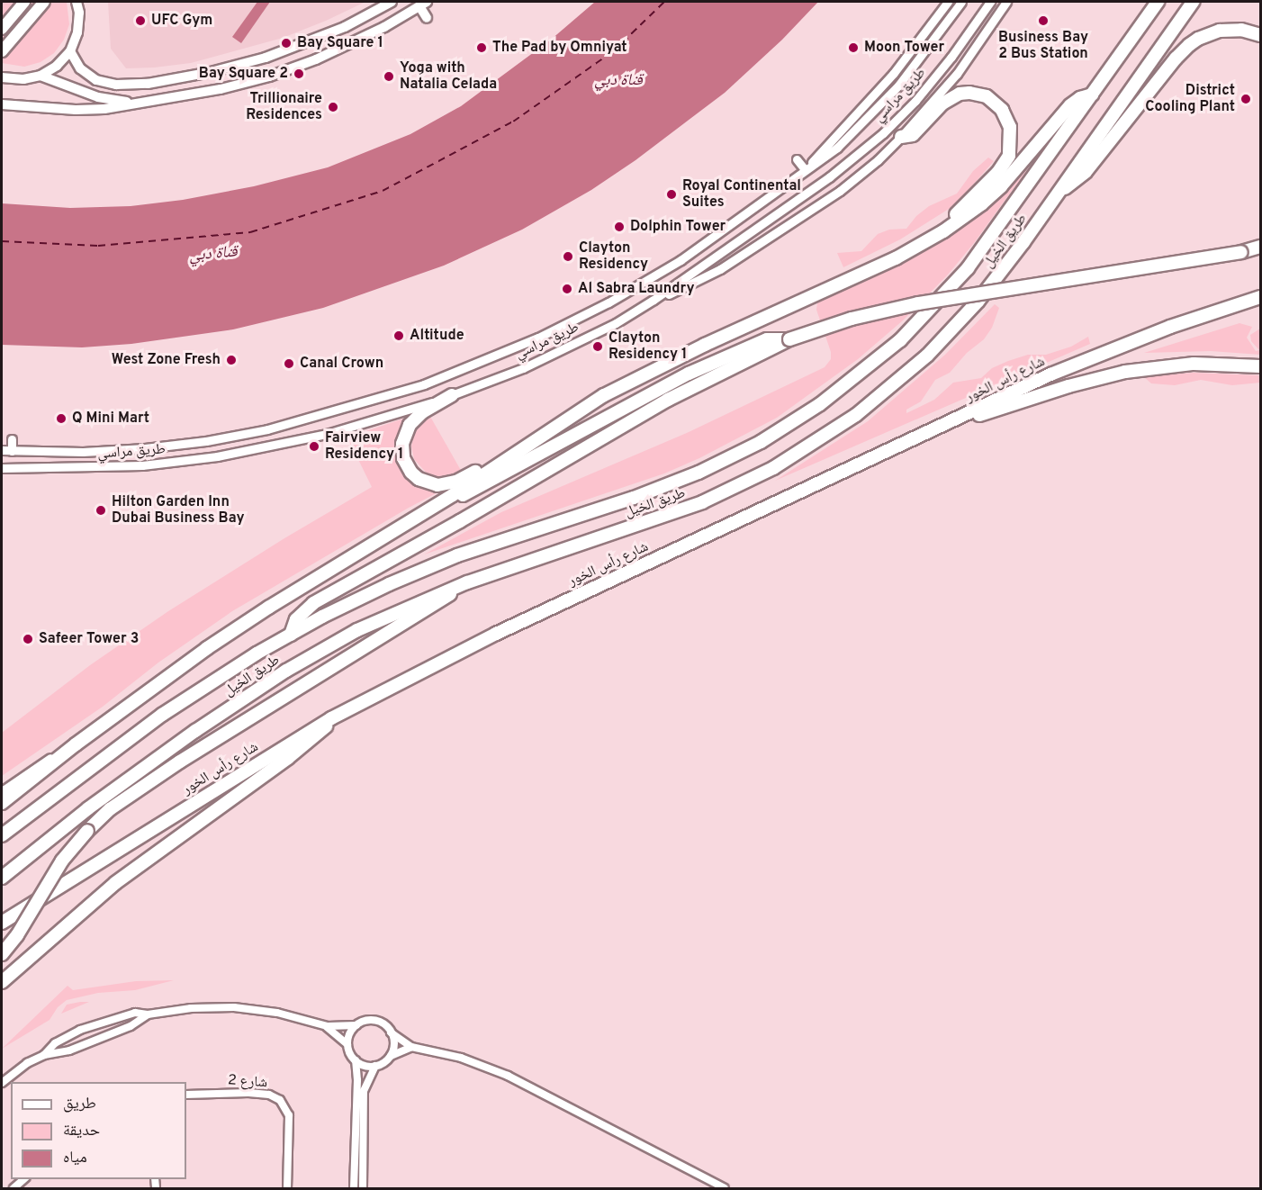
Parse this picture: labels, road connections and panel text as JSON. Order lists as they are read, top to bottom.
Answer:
{
  "streets": {
    "highway": ["طريق الخيل", "شارع رأس الخور"],
    "street": ["طريق مراسي", "شارع 2"]
  },
  "water": ["قناة دبي"],
  "places": [
    "UFC Gym",
    "Business Bay 2 Bus Station",
    "Bay Square 1",
    "The Pad by Omniyat",
    "Moon Tower",
    "Bay Square 2",
    "Yoga with Natalia Celada",
    "District Cooling Plant",
    "Trillionaire Residences",
    "Royal Continental Suites",
    "Dolphin Tower",
    "Clayton Residency",
    "Al Sabra Laundry",
    "Altitude",
    "Clayton Residency 1",
    "West Zone Fresh",
    "Canal Crown",
    "Q Mini Mart",
    "Fairview Residency 1",
    "Hilton Garden Inn Dubai Business Bay",
    "Safeer Tower 3"
  ],
  "legend": ["طريق", "حديقة", "مياه"]
}
